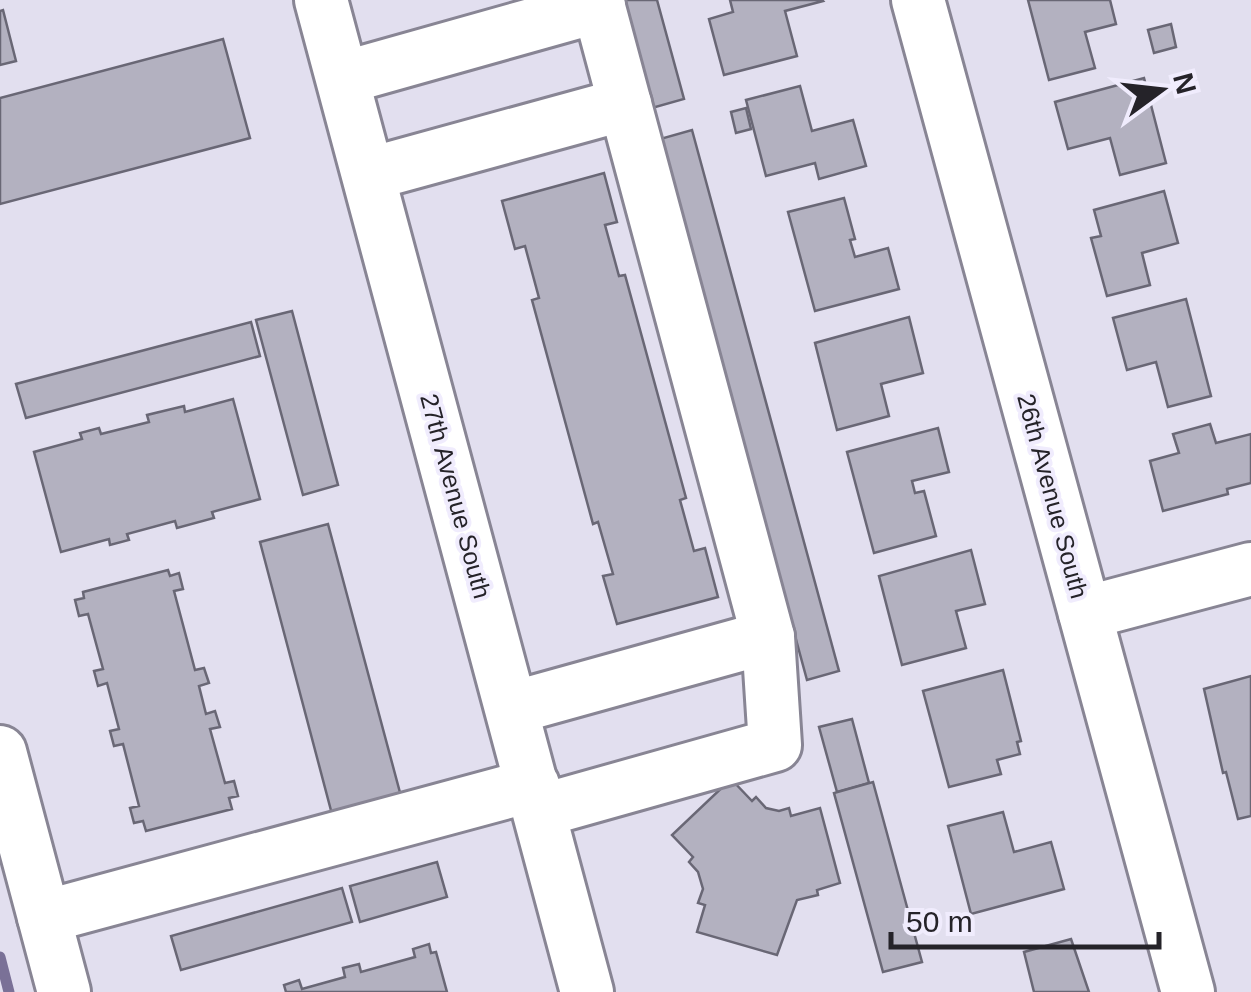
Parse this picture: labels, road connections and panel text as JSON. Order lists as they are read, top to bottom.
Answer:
{
  "streets": {
    "street": ["27th Avenue South", "26th Avenue South"]
  },
  "scale_bar": "50 m",
  "north": "right"
}
